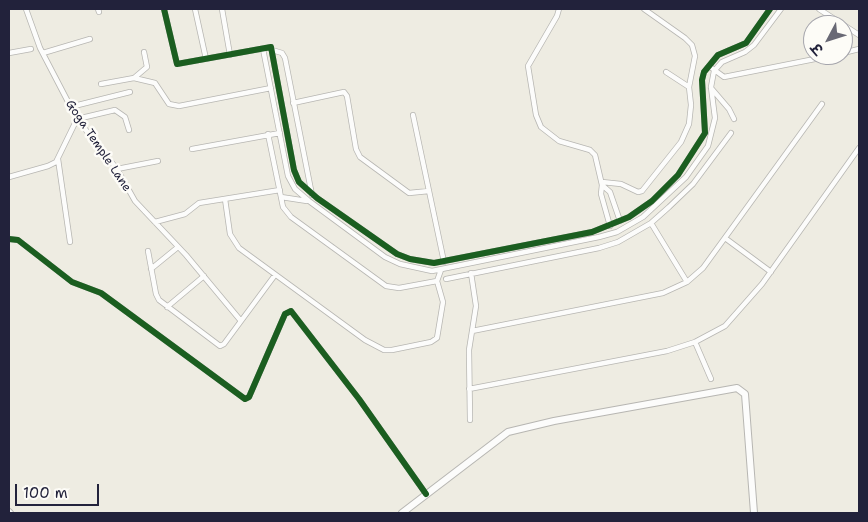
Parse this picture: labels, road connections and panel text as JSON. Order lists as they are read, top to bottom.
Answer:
{
  "streets": {
    "street": ["Goga Temple Lane"]
  },
  "scale_bar": "100 m",
  "north": "bottom left"
}
